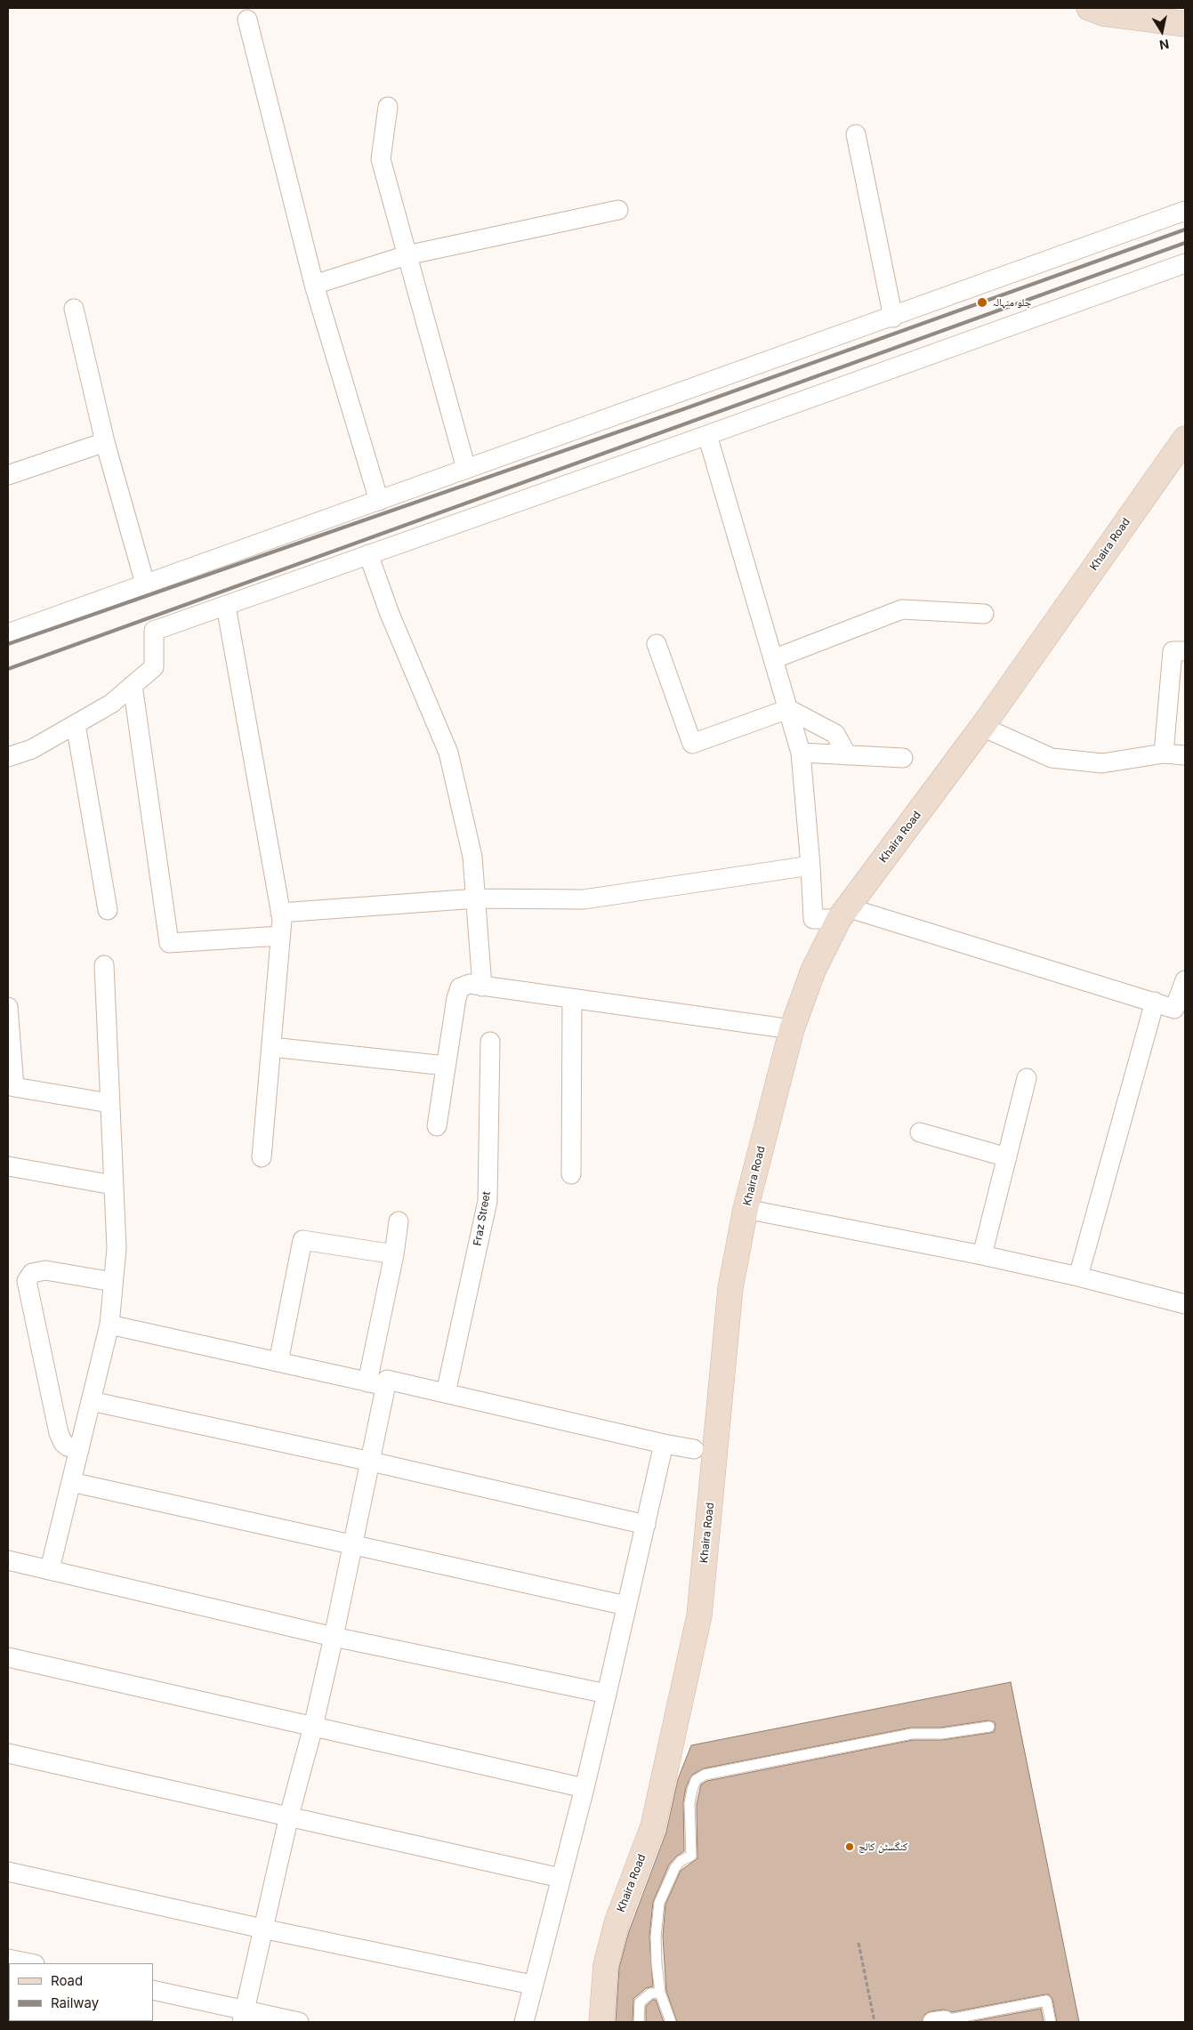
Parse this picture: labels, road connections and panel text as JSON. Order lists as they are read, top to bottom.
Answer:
{
  "streets": {
    "street": ["Khaira Road", "Fraz Street"]
  },
  "places": ["جلو منہالہ", "کنگسٹن کالج"],
  "legend": ["Road", "Railway"],
  "north": "bottom"
}
